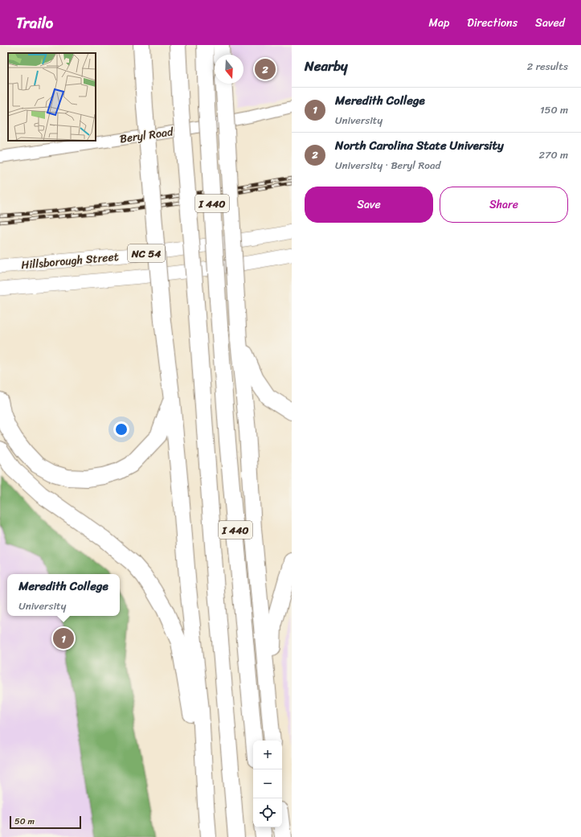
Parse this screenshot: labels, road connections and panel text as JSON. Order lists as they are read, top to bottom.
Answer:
{
  "streets": {
    "highway": ["I 440"],
    "main road": ["NC 54", "Hillsborough Street"],
    "street": ["Beryl Road"]
  },
  "scale_bar": "50 m",
  "north": "bottom",
  "page": {
    "header": "Trailo",
    "nav": ["Map", "Directions", "Saved"],
    "heading": ["Nearby", "2 results"],
    "pins": ["2", "1"],
    "list": [
      {
        "mark": "1",
        "name": "Meredith College",
        "note": "University",
        "value": "150 m"
      },
      {
        "mark": "2",
        "name": "North Carolina State University",
        "note": "University · Beryl Road",
        "value": "270 m"
      }
    ],
    "buttons": ["Save", "Share"],
    "popup": ["Meredith College", "University"],
    "map_buttons": ["+", "−"],
    "scale": "50 m"
  }
}
